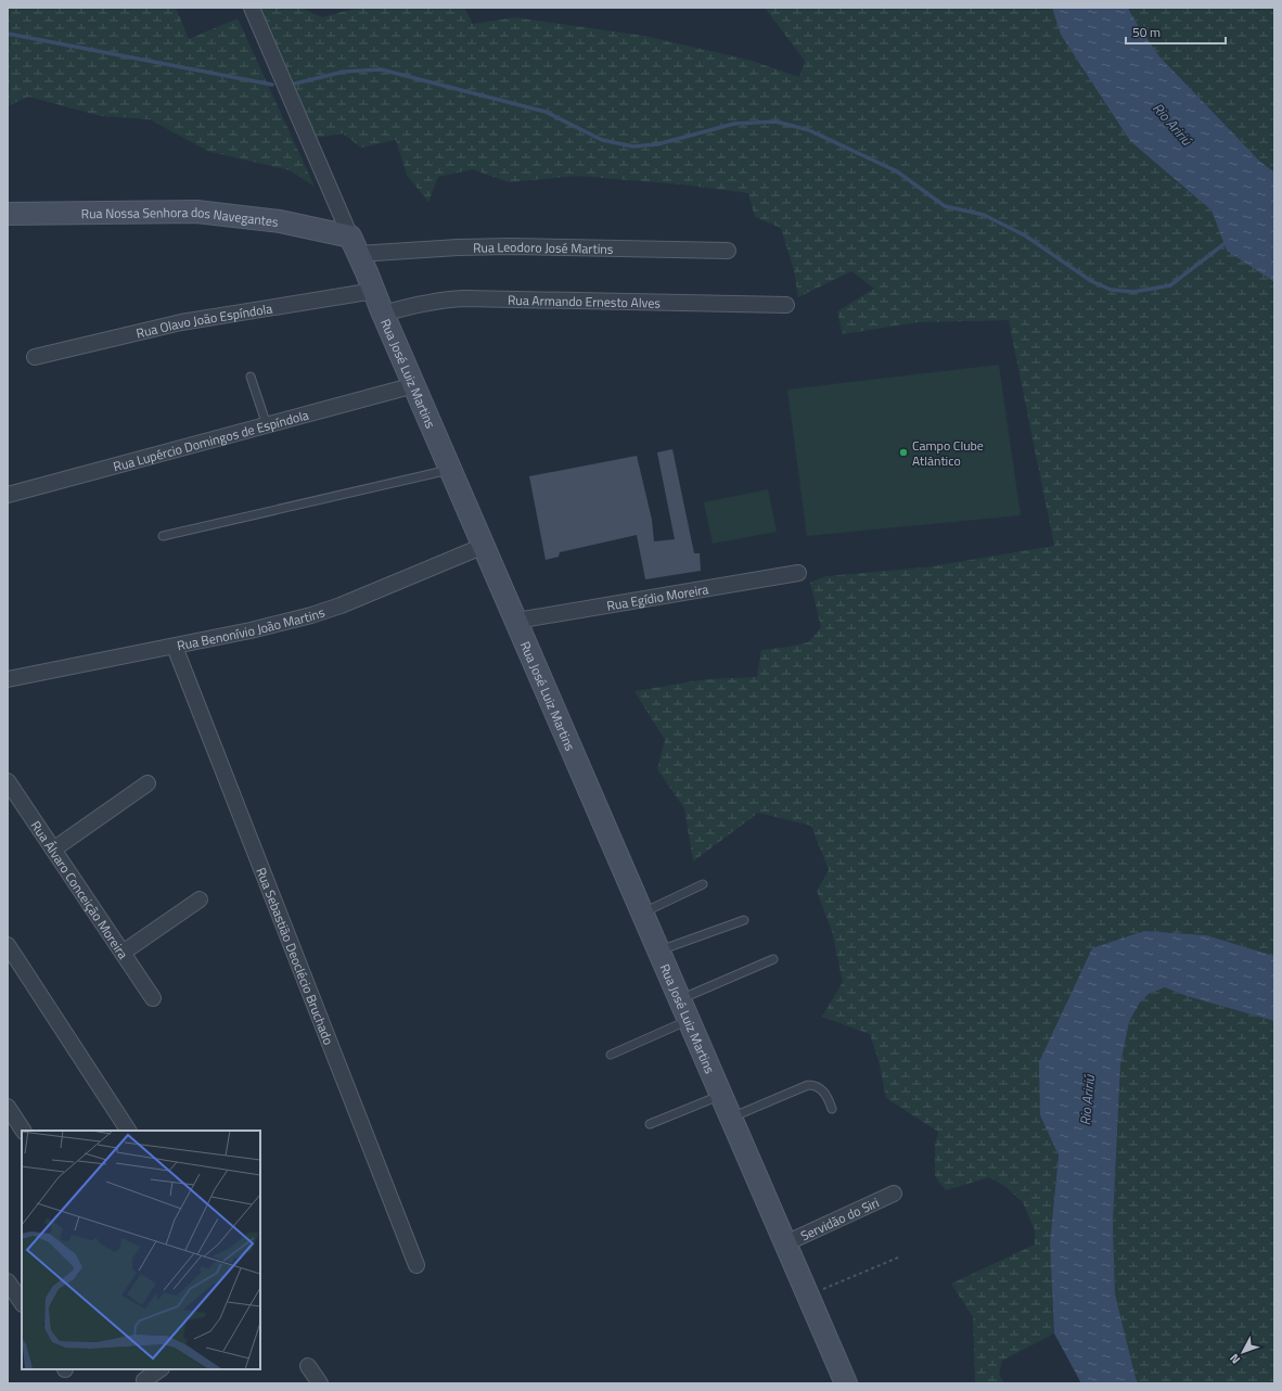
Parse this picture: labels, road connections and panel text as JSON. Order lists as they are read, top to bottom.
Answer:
{
  "streets": {
    "main road": ["Rua Nossa Senhora dos Navegantes", "Rua José Luiz Martins"],
    "street": [
      "Rua Leodoro José Martins",
      "Rua Armando Ernesto Alves",
      "Rua Olavo João Espíndola",
      "Rua Lupércio Domingos de Espíndola",
      "Rua Egídio Moreira",
      "Rua Benonívio João Martins",
      "Rua Álvaro Conceição Moreira",
      "Rua Sebastião Deoclécio Bruchado",
      "Servidão do Siri"
    ]
  },
  "crossings": [
    ["Rua Nossa Senhora dos Navegantes", "Rua Leodoro José Martins"],
    ["Rua Nossa Senhora dos Navegantes", "Rua José Luiz Martins"],
    ["Rua Leodoro José Martins", "Rua José Luiz Martins"],
    ["Rua Armando Ernesto Alves", "Rua José Luiz Martins"],
    ["Rua Olavo João Espíndola", "Rua José Luiz Martins"],
    ["Rua José Luiz Martins", "Rua Lupércio Domingos de Espíndola"],
    ["Rua José Luiz Martins", "Rua Egídio Moreira"],
    ["Rua José Luiz Martins", "Rua Benonívio João Martins"],
    ["Rua José Luiz Martins", "Servidão do Siri"],
    ["Rua Benonívio João Martins", "Rua Sebastião Deoclécio Bruchado"]
  ],
  "water": ["Rio Aririú"],
  "places": ["Campo Clube Atlântico"],
  "scale_bar": "50 m",
  "north": "bottom left"
}
